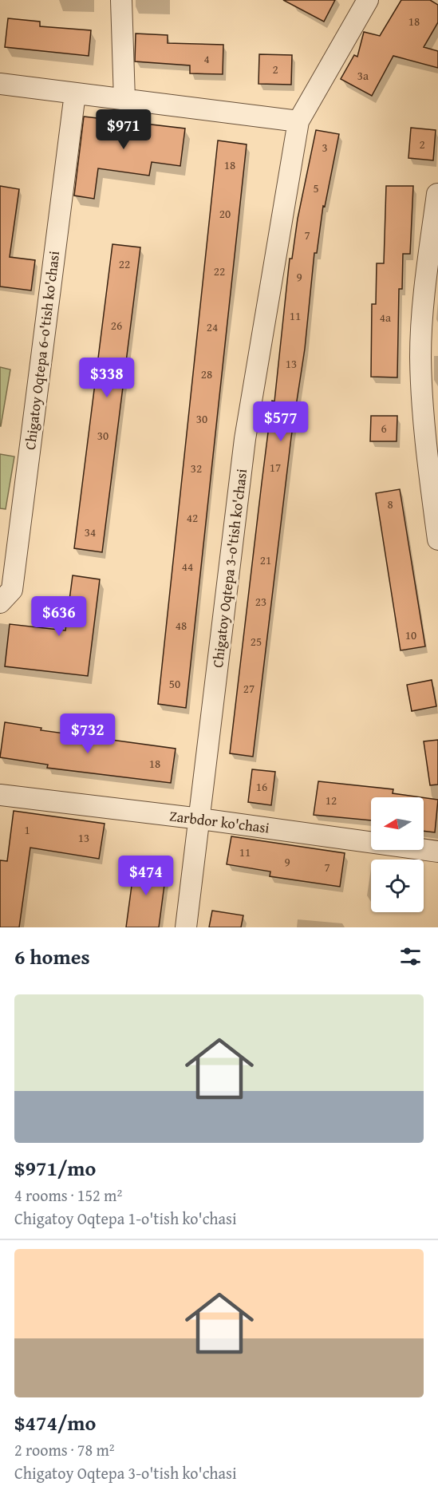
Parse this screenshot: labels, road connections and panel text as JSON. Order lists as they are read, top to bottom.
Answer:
{
  "streets": {
    "street": ["Chigatoy Oqtepa 6-o'tish ko'chasi", "Chigatoy Oqtepa 3-o'tish ko'chasi", "Zarbdor ko'chasi"]
  },
  "crossings": [
    ["Chigatoy Oqtepa 3-o'tish ko'chasi", "Zarbdor ko'chasi"]
  ],
  "house_numbers": [
    "18",
    "4",
    "2",
    "3a",
    "2",
    "3",
    "18",
    "5",
    "20",
    "7",
    "22",
    "22",
    "9",
    "11",
    "4a",
    "26",
    "24",
    "13",
    "28",
    "30",
    "6",
    "30",
    "17",
    "32",
    "8",
    "42",
    "34",
    "21",
    "44",
    "23",
    "48",
    "10",
    "25",
    "50",
    "27",
    "18",
    "16",
    "12",
    "1",
    "13",
    "11",
    "9",
    "7"
  ],
  "north": "left",
  "page": {
    "price": [
      "$971",
      "$338",
      "$577",
      "$636",
      "$732",
      "$474"
    ],
    "heading": "6 homes",
    "list": [
      {
        "name": "$971/mo",
        "note": "4 rooms · 152 m² · Chigatoy Oqtepa 1-o'tish ko'chasi"
      },
      {
        "name": "$474/mo",
        "note": "2 rooms · 78 m² · Chigatoy Oqtepa 3-o'tish ko'chasi"
      }
    ]
  }
}
